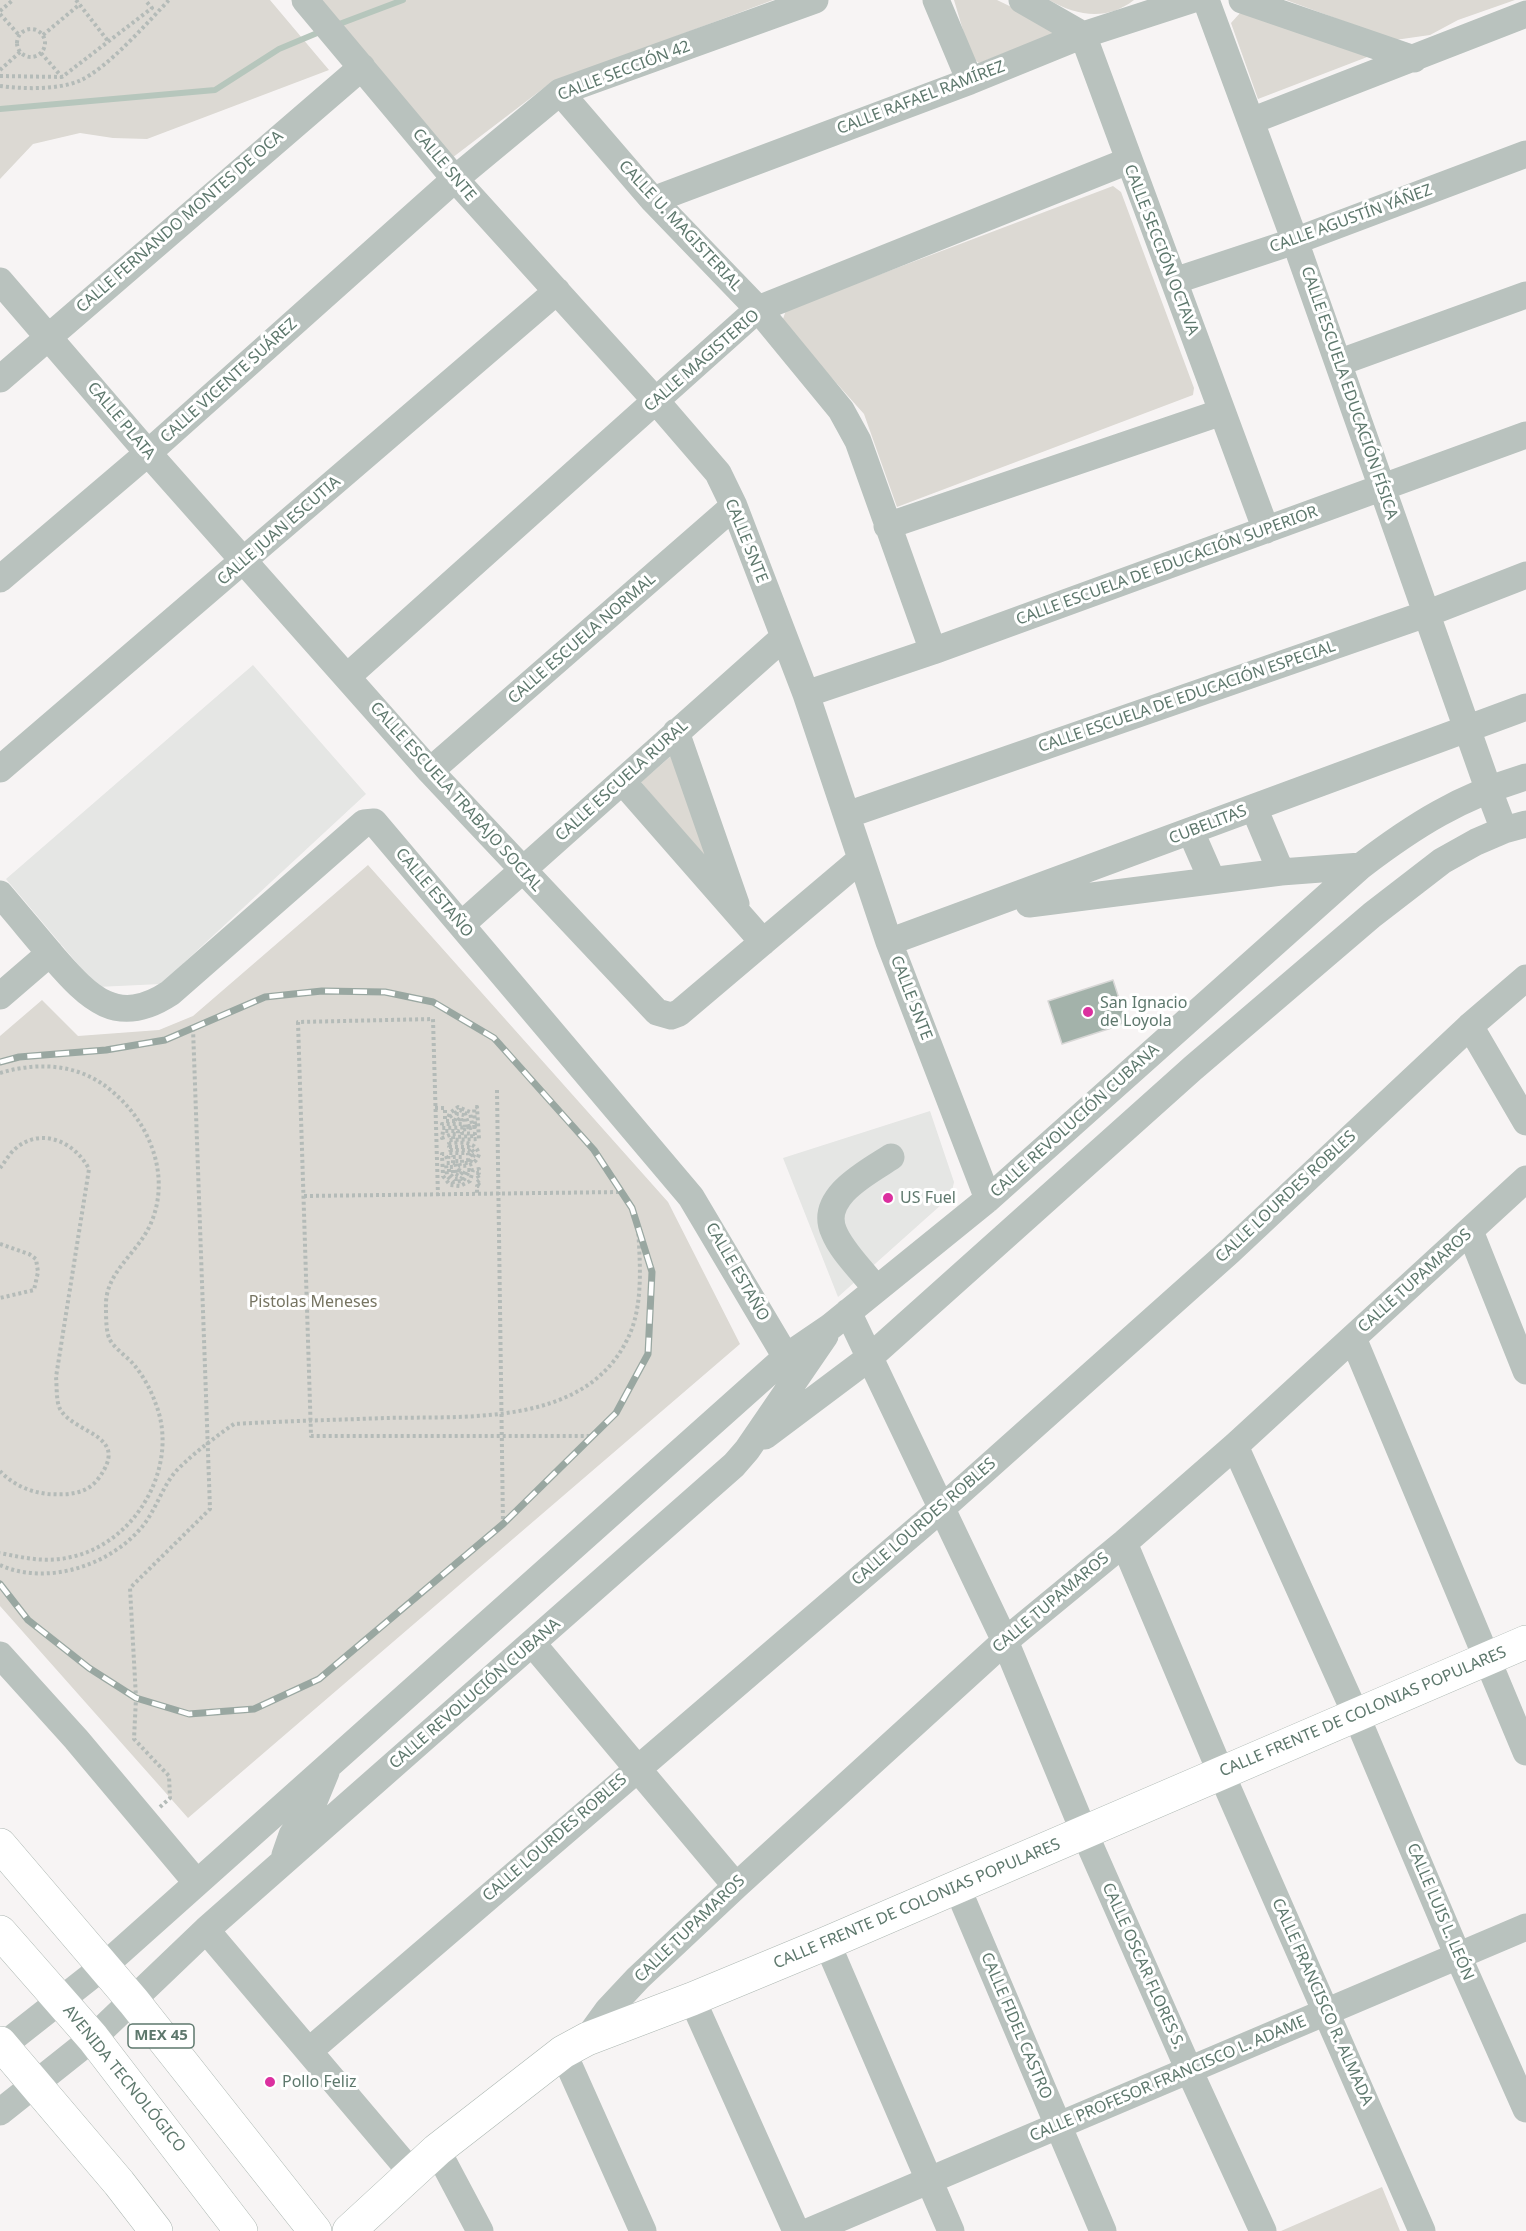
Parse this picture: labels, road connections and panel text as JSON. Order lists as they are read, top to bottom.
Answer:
{
  "streets": {
    "main road": ["CALLE FRENTE DE COLONIAS POPULARES", "MEX 45", "AVENIDA TECNOLÓGICO"],
    "street": [
      "CALLE SECCIÓN 42",
      "CALLE RAFAEL RAMÍREZ",
      "CALLE SNTE",
      "CALLE AGUSTÍN YÁÑEZ",
      "CALLE FERNANDO MONTES DE OCA",
      "CALLE U. MAGISTERIAL",
      "CALLE SECCIÓN OCTAVA",
      "CALLE MAGISTERIO",
      "CALLE VICENTE SUÁREZ",
      "CALLE ESCUELA EDUCACIÓN FÍSICA",
      "CALLE PLATA",
      "CALLE JUAN ESCUTIA",
      "CALLE ESCUELA DE EDUCACIÓN SUPERIOR",
      "CALLE ESCUELA NORMAL",
      "CALLE ESCUELA DE EDUCACIÓN ESPECIAL",
      "CALLE ESCUELA RURAL",
      "CALLE ESCUELA TRABAJO SOCIAL",
      "CUBELITAS",
      "CALLE ESTAÑO",
      "CALLE REVOLUCIÓN CUBANA",
      "CALLE LOURDES ROBLES",
      "CALLE TUPAMAROS",
      "CALLE LUIS L. LEÓN",
      "CALLE OSCAR FLORES S.",
      "CALLE FRANCISCO R. ALMADA",
      "CALLE FIDEL CASTRO",
      "CALLE PROFESOR FRANCISCO L. ADAME"
    ]
  },
  "crossings": [
    ["CALLE SECCIÓN 42", "CALLE SNTE"],
    ["CALLE SECCIÓN 42", "CALLE U. MAGISTERIAL"],
    ["CALLE SECCIÓN 42", "CALLE VICENTE SUÁREZ"],
    ["CALLE RAFAEL RAMÍREZ", "CALLE U. MAGISTERIAL"],
    ["CALLE RAFAEL RAMÍREZ", "CALLE SECCIÓN OCTAVA"],
    ["CALLE SNTE", "CALLE FERNANDO MONTES DE OCA"],
    ["CALLE SNTE", "CALLE MAGISTERIO"],
    ["CALLE SNTE", "CALLE VICENTE SUÁREZ"],
    ["CALLE SNTE", "CALLE JUAN ESCUTIA"],
    ["CALLE SNTE", "CALLE ESCUELA DE EDUCACIÓN SUPERIOR"],
    ["CALLE SNTE", "CALLE ESCUELA NORMAL"],
    ["CALLE SNTE", "CALLE ESCUELA DE EDUCACIÓN ESPECIAL"],
    ["CALLE SNTE", "CALLE ESCUELA RURAL"],
    ["CALLE SNTE", "CUBELITAS"],
    ["CALLE SNTE", "CALLE REVOLUCIÓN CUBANA"],
    ["CALLE AGUSTÍN YÁÑEZ", "CALLE SECCIÓN OCTAVA"],
    ["CALLE AGUSTÍN YÁÑEZ", "CALLE ESCUELA EDUCACIÓN FÍSICA"],
    ["CALLE FERNANDO MONTES DE OCA", "CALLE PLATA"],
    ["CALLE U. MAGISTERIAL", "CALLE MAGISTERIO"],
    ["CALLE U. MAGISTERIAL", "CALLE ESCUELA DE EDUCACIÓN SUPERIOR"],
    ["CALLE SECCIÓN OCTAVA", "CALLE MAGISTERIO"],
    ["CALLE SECCIÓN OCTAVA", "CALLE ESCUELA DE EDUCACIÓN SUPERIOR"],
    ["CALLE MAGISTERIO", "CALLE ESCUELA TRABAJO SOCIAL"],
    ["CALLE VICENTE SUÁREZ", "CALLE PLATA"],
    ["CALLE ESCUELA EDUCACIÓN FÍSICA", "CALLE ESCUELA DE EDUCACIÓN SUPERIOR"],
    ["CALLE ESCUELA EDUCACIÓN FÍSICA", "CALLE ESCUELA DE EDUCACIÓN ESPECIAL"],
    ["CALLE ESCUELA EDUCACIÓN FÍSICA", "CUBELITAS"],
    ["CALLE ESCUELA EDUCACIÓN FÍSICA", "CALLE REVOLUCIÓN CUBANA"],
    ["CALLE PLATA", "CALLE JUAN ESCUTIA"],
    ["CALLE PLATA", "CALLE ESCUELA TRABAJO SOCIAL"],
    ["CALLE JUAN ESCUTIA", "CALLE ESCUELA TRABAJO SOCIAL"],
    ["CALLE ESCUELA NORMAL", "CALLE ESCUELA TRABAJO SOCIAL"],
    ["CALLE ESCUELA RURAL", "CALLE ESCUELA TRABAJO SOCIAL"],
    ["CALLE ESCUELA RURAL", "CALLE ESTAÑO"],
    ["CALLE ESTAÑO", "CALLE REVOLUCIÓN CUBANA"],
    ["CALLE REVOLUCIÓN CUBANA", "CALLE OSCAR FLORES S."],
    ["CALLE REVOLUCIÓN CUBANA", "MEX 45"],
    ["CALLE REVOLUCIÓN CUBANA", "AVENIDA TECNOLÓGICO"],
    ["CALLE LOURDES ROBLES", "CALLE OSCAR FLORES S."],
    ["CALLE TUPAMAROS", "CALLE FRENTE DE COLONIAS POPULARES"],
    ["CALLE TUPAMAROS", "CALLE LUIS L. LEÓN"],
    ["CALLE TUPAMAROS", "CALLE OSCAR FLORES S."],
    ["CALLE TUPAMAROS", "CALLE FRANCISCO R. ALMADA"],
    ["CALLE FRENTE DE COLONIAS POPULARES", "CALLE LUIS L. LEÓN"],
    ["CALLE FRENTE DE COLONIAS POPULARES", "CALLE OSCAR FLORES S."],
    ["CALLE FRENTE DE COLONIAS POPULARES", "CALLE FRANCISCO R. ALMADA"],
    ["CALLE FRENTE DE COLONIAS POPULARES", "CALLE FIDEL CASTRO"],
    ["CALLE LUIS L. LEÓN", "CALLE PROFESOR FRANCISCO L. ADAME"],
    ["CALLE OSCAR FLORES S.", "CALLE PROFESOR FRANCISCO L. ADAME"],
    ["CALLE FRANCISCO R. ALMADA", "CALLE PROFESOR FRANCISCO L. ADAME"],
    ["CALLE FIDEL CASTRO", "CALLE PROFESOR FRANCISCO L. ADAME"]
  ],
  "parks": ["Pistolas Meneses"],
  "places": ["San Ignacio de Loyola", "US Fuel", "Pollo Feliz"]
}
